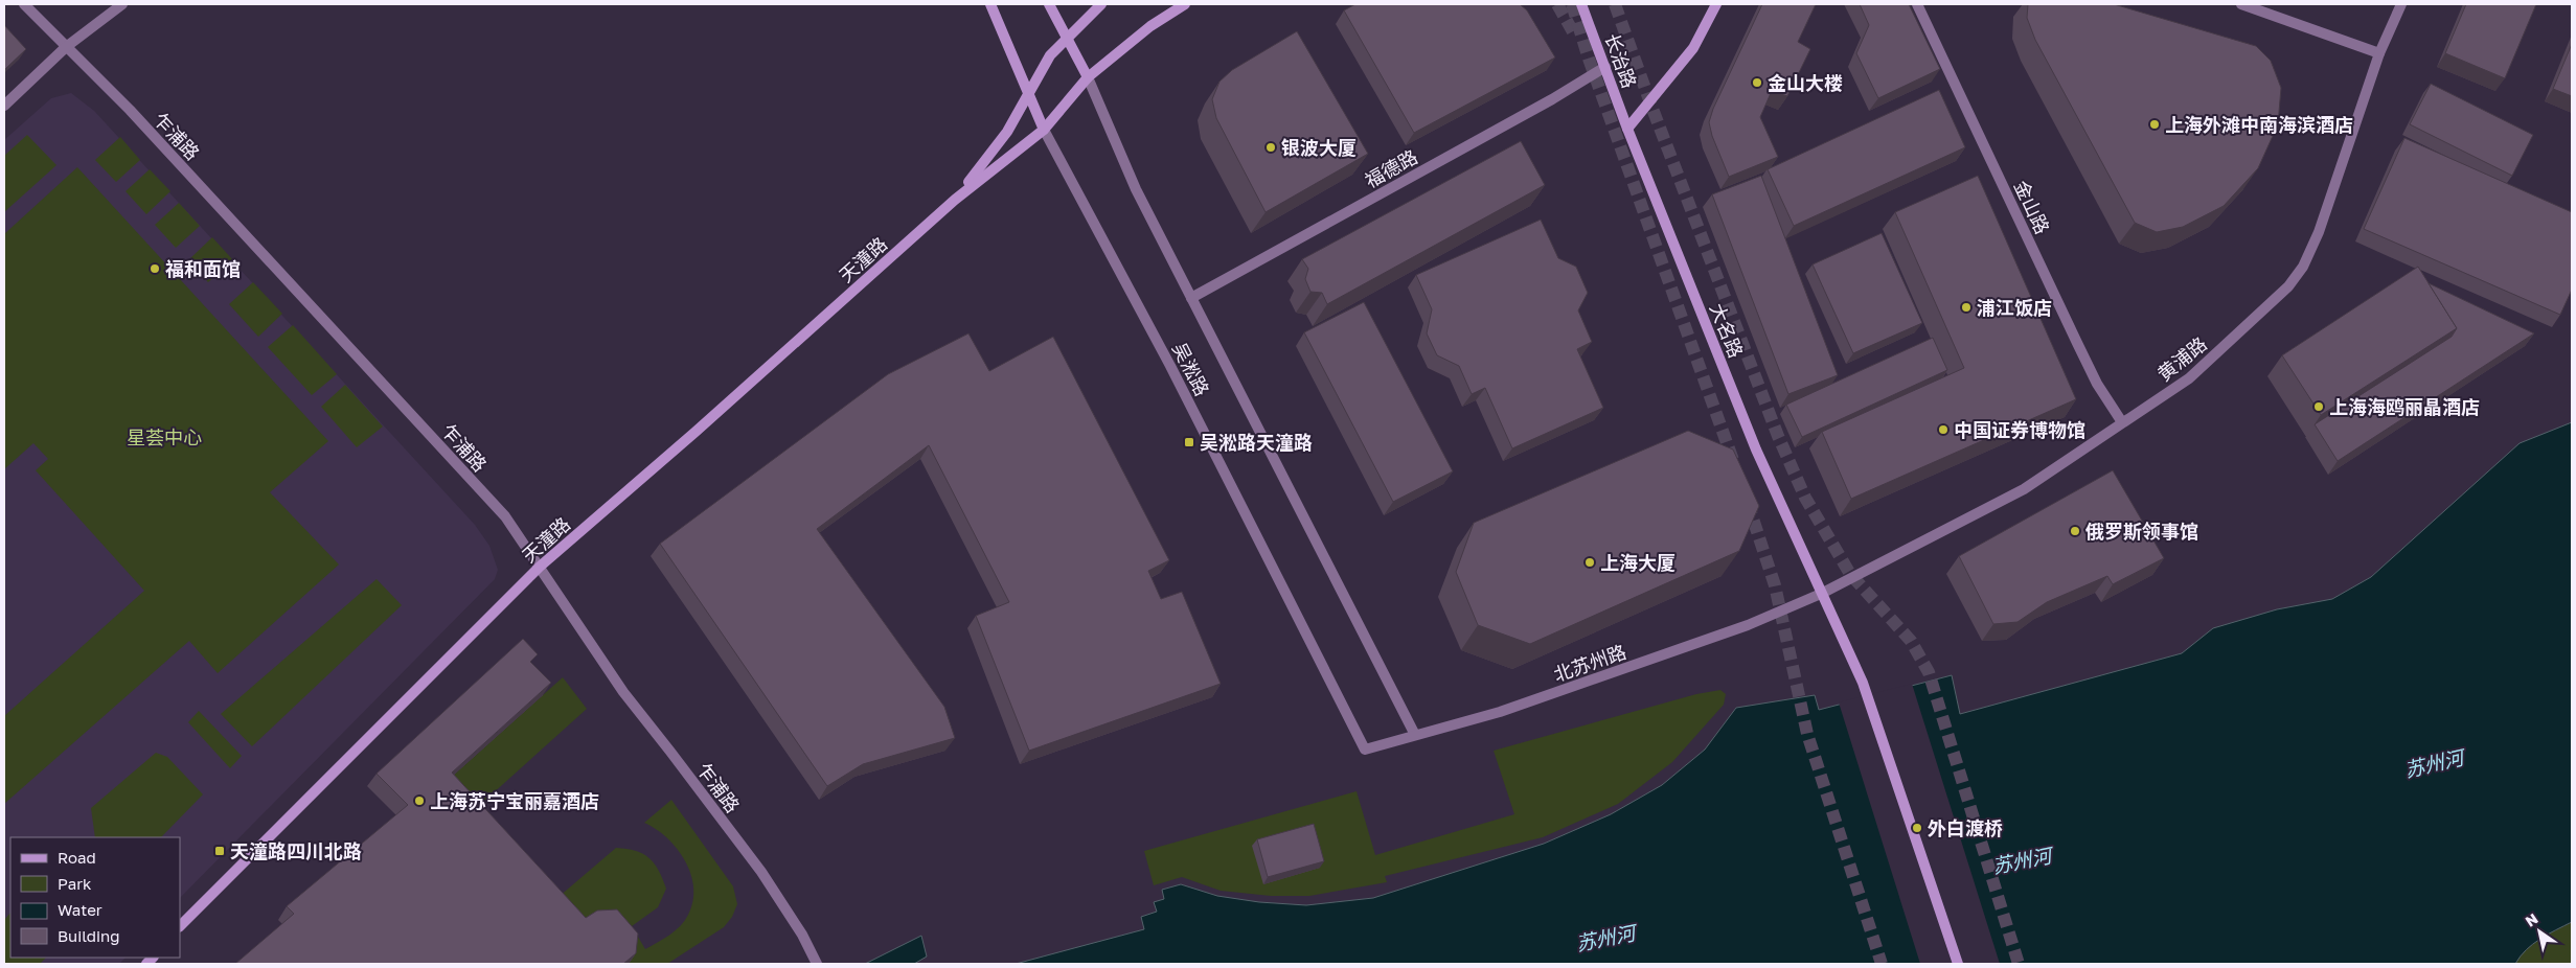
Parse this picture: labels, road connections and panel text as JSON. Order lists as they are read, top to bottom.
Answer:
{
  "streets": {
    "main road": [
      "长治路",
      "天潼路",
      "大名路",
      "吴淞路"
    ],
    "street": [
      "乍浦路",
      "福德路",
      "金山路",
      "黄浦路",
      "北苏州路"
    ]
  },
  "crossings": [
    ["长治路", "福德路"],
    ["长治路", "大名路"],
    ["乍浦路", "天潼路"],
    ["福德路", "吴淞路"],
    ["金山路", "黄浦路"],
    ["天潼路", "吴淞路"],
    ["大名路", "黄浦路"],
    ["大名路", "北苏州路"],
    ["黄浦路", "北苏州路"],
    ["吴淞路", "北苏州路"]
  ],
  "water": ["苏州河"],
  "parks": ["星荟中心"],
  "places": {
    "other": [
      "金山大楼",
      "上海外滩中南海滨酒店",
      "银波大厦",
      "福和面馆",
      "浦江饭店",
      "上海海鸥丽晶酒店",
      "中国证券博物馆",
      "俄罗斯领事馆",
      "上海大厦",
      "上海苏宁宝丽嘉酒店",
      "外白渡桥"
    ],
    "transit": ["吴淞路天潼路", "天潼路四川北路"]
  },
  "legend": [
    "Road",
    "Park",
    "Water",
    "Building"
  ],
  "north": "top left"
}
